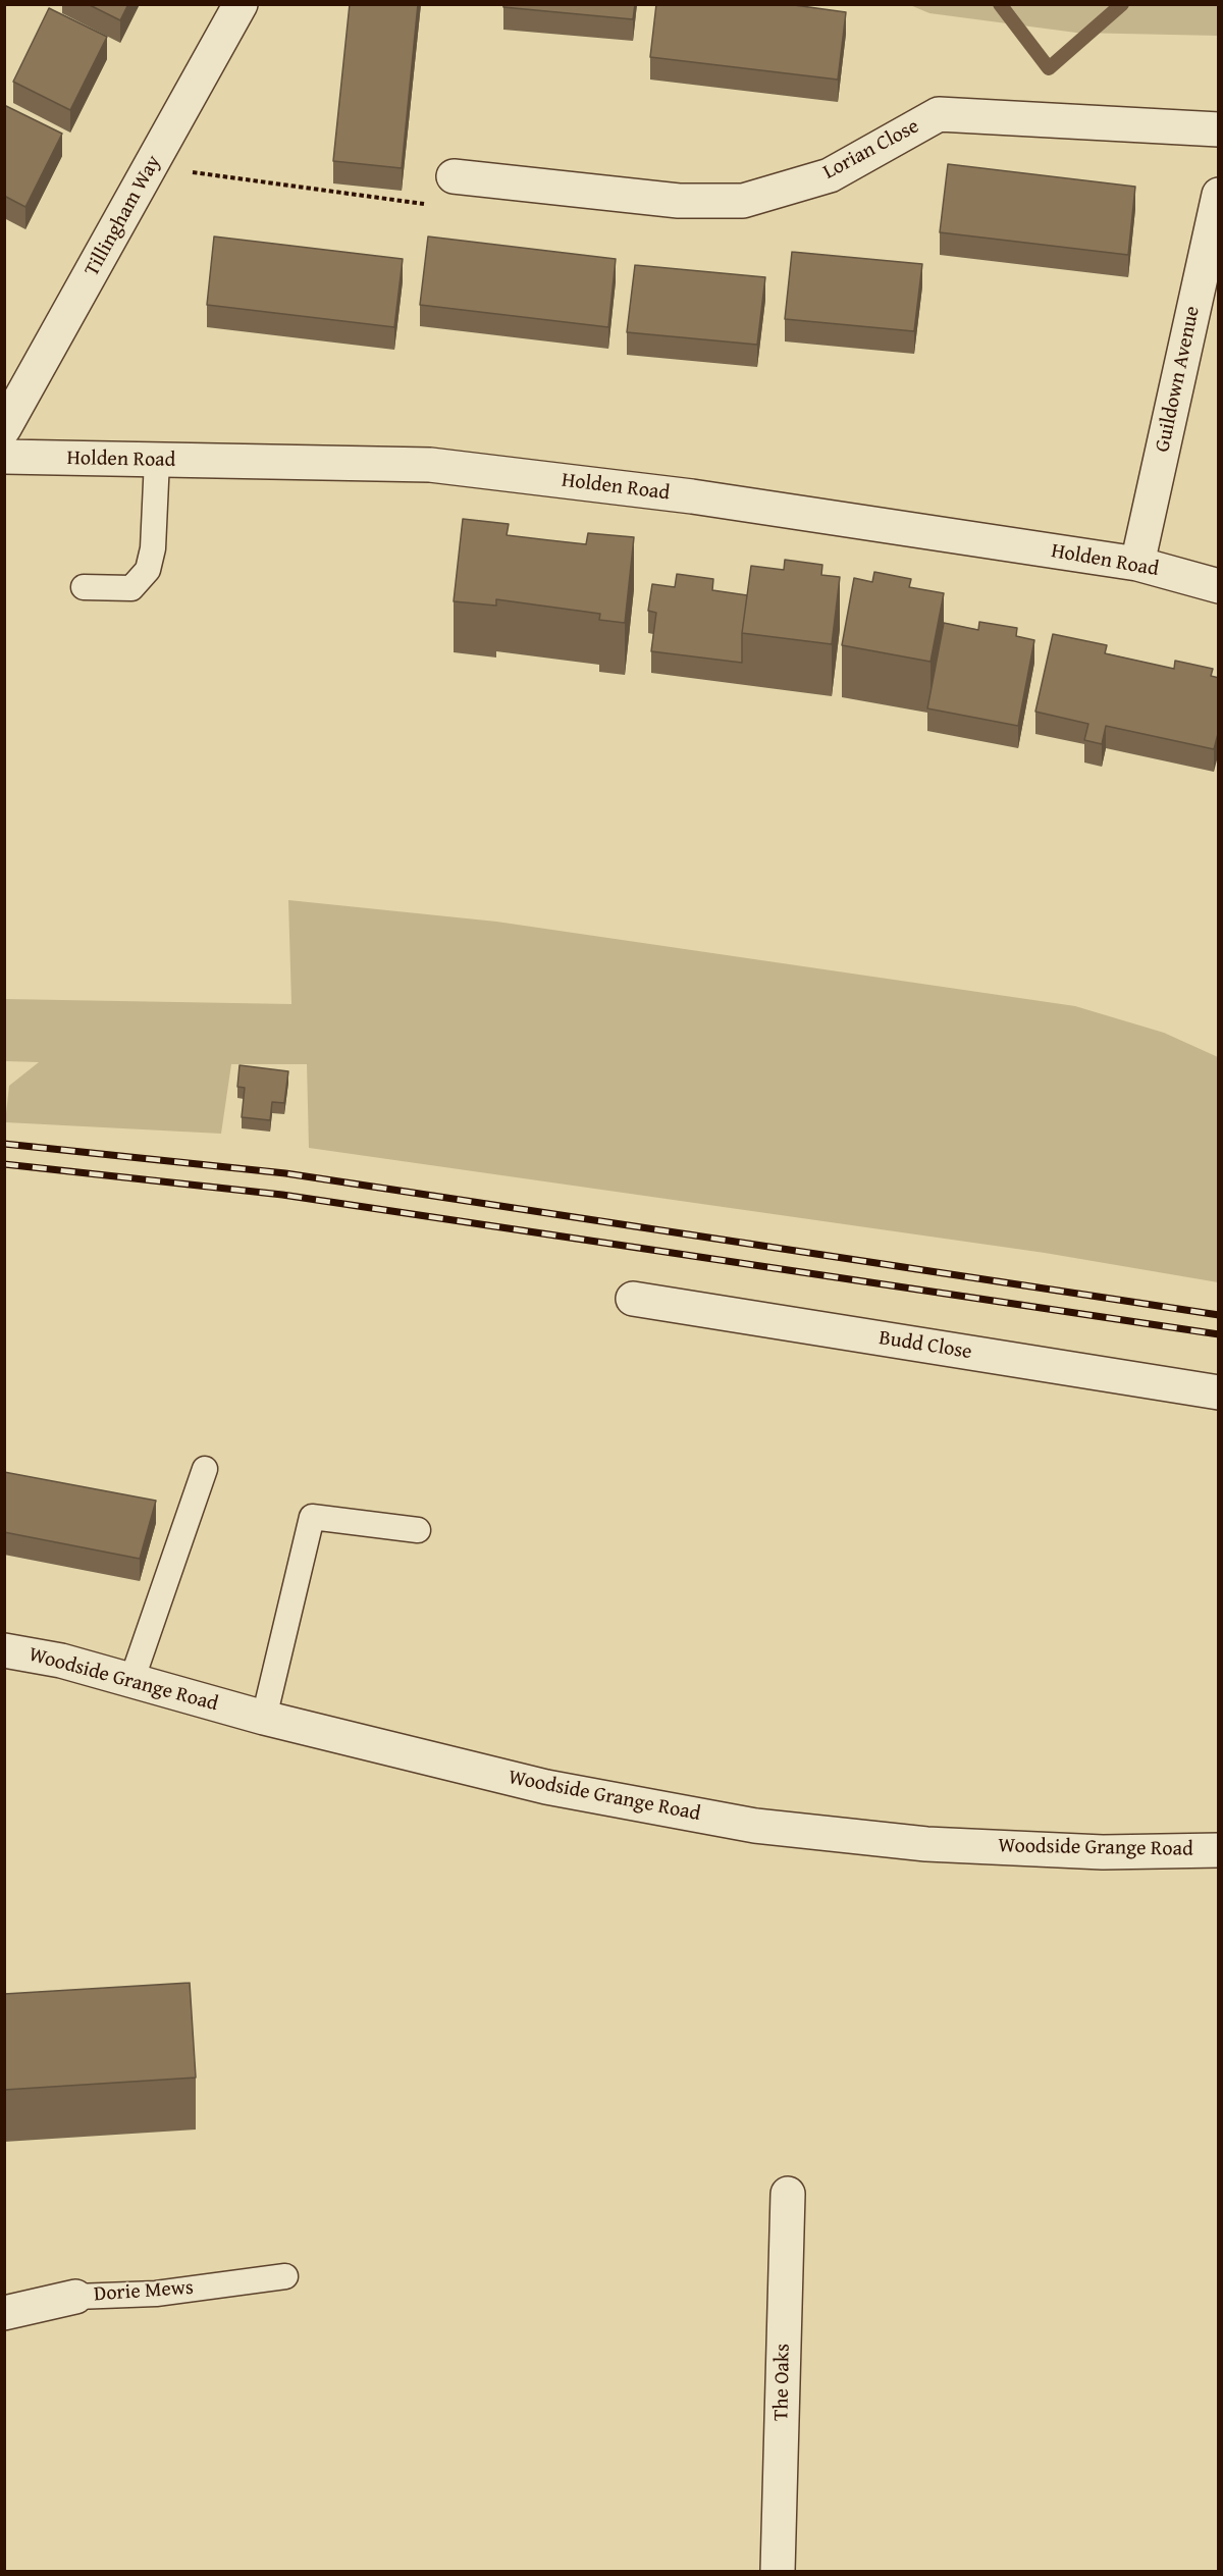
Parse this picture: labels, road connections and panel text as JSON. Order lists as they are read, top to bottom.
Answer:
{
  "streets": {
    "street": [
      "Lorian Close",
      "Tillingham Way",
      "Guildown Avenue",
      "Holden Road",
      "Budd Close",
      "Woodside Grange Road",
      "Dorie Mews",
      "The Oaks"
    ]
  },
  "crossings": [
    ["Guildown Avenue", "Holden Road"]
  ]
}
